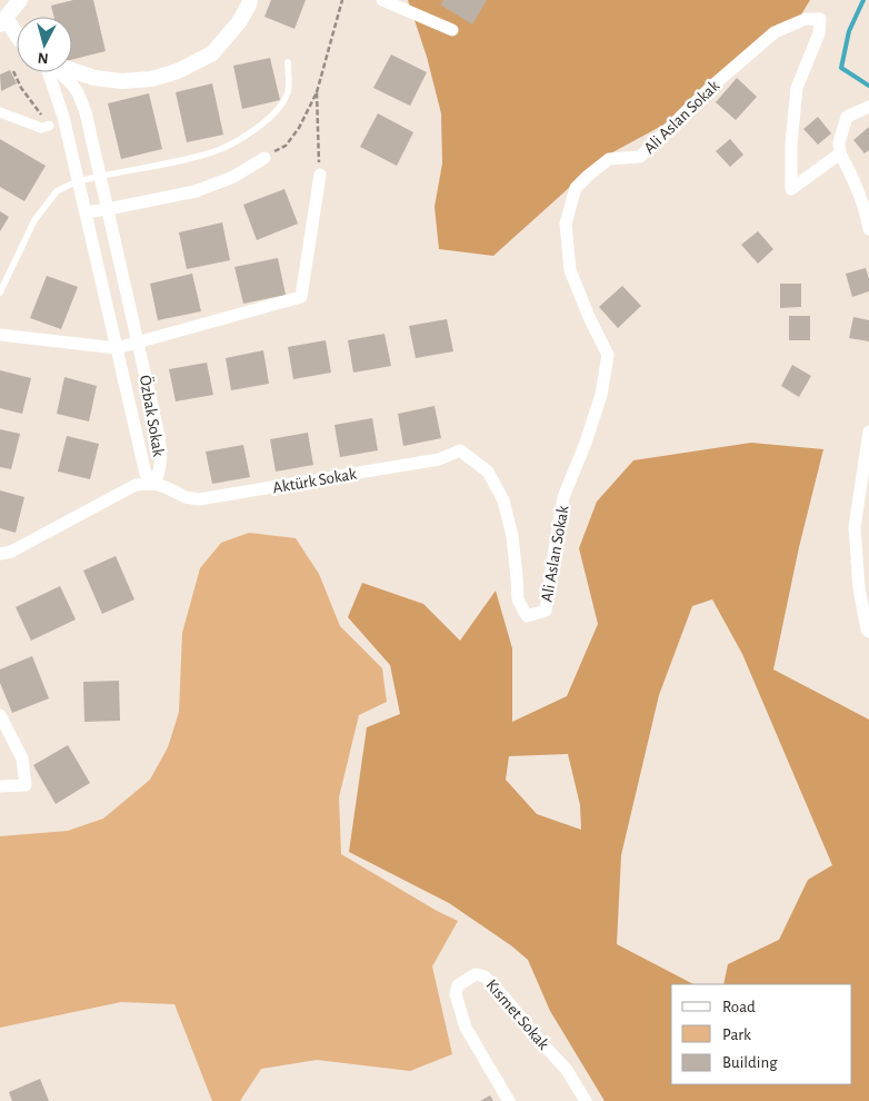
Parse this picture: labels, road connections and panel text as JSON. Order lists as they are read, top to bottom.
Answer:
{
  "streets": {
    "street": [
      "Ali Aslan Sokak",
      "Özbak Sokak",
      "Aktürk Sokak",
      "Kısmet Sokak"
    ]
  },
  "crossings": [
    ["Ali Aslan Sokak", "Aktürk Sokak"],
    ["Özbak Sokak", "Aktürk Sokak"]
  ],
  "legend": ["Road", "Park", "Building"],
  "north": "bottom"
}
